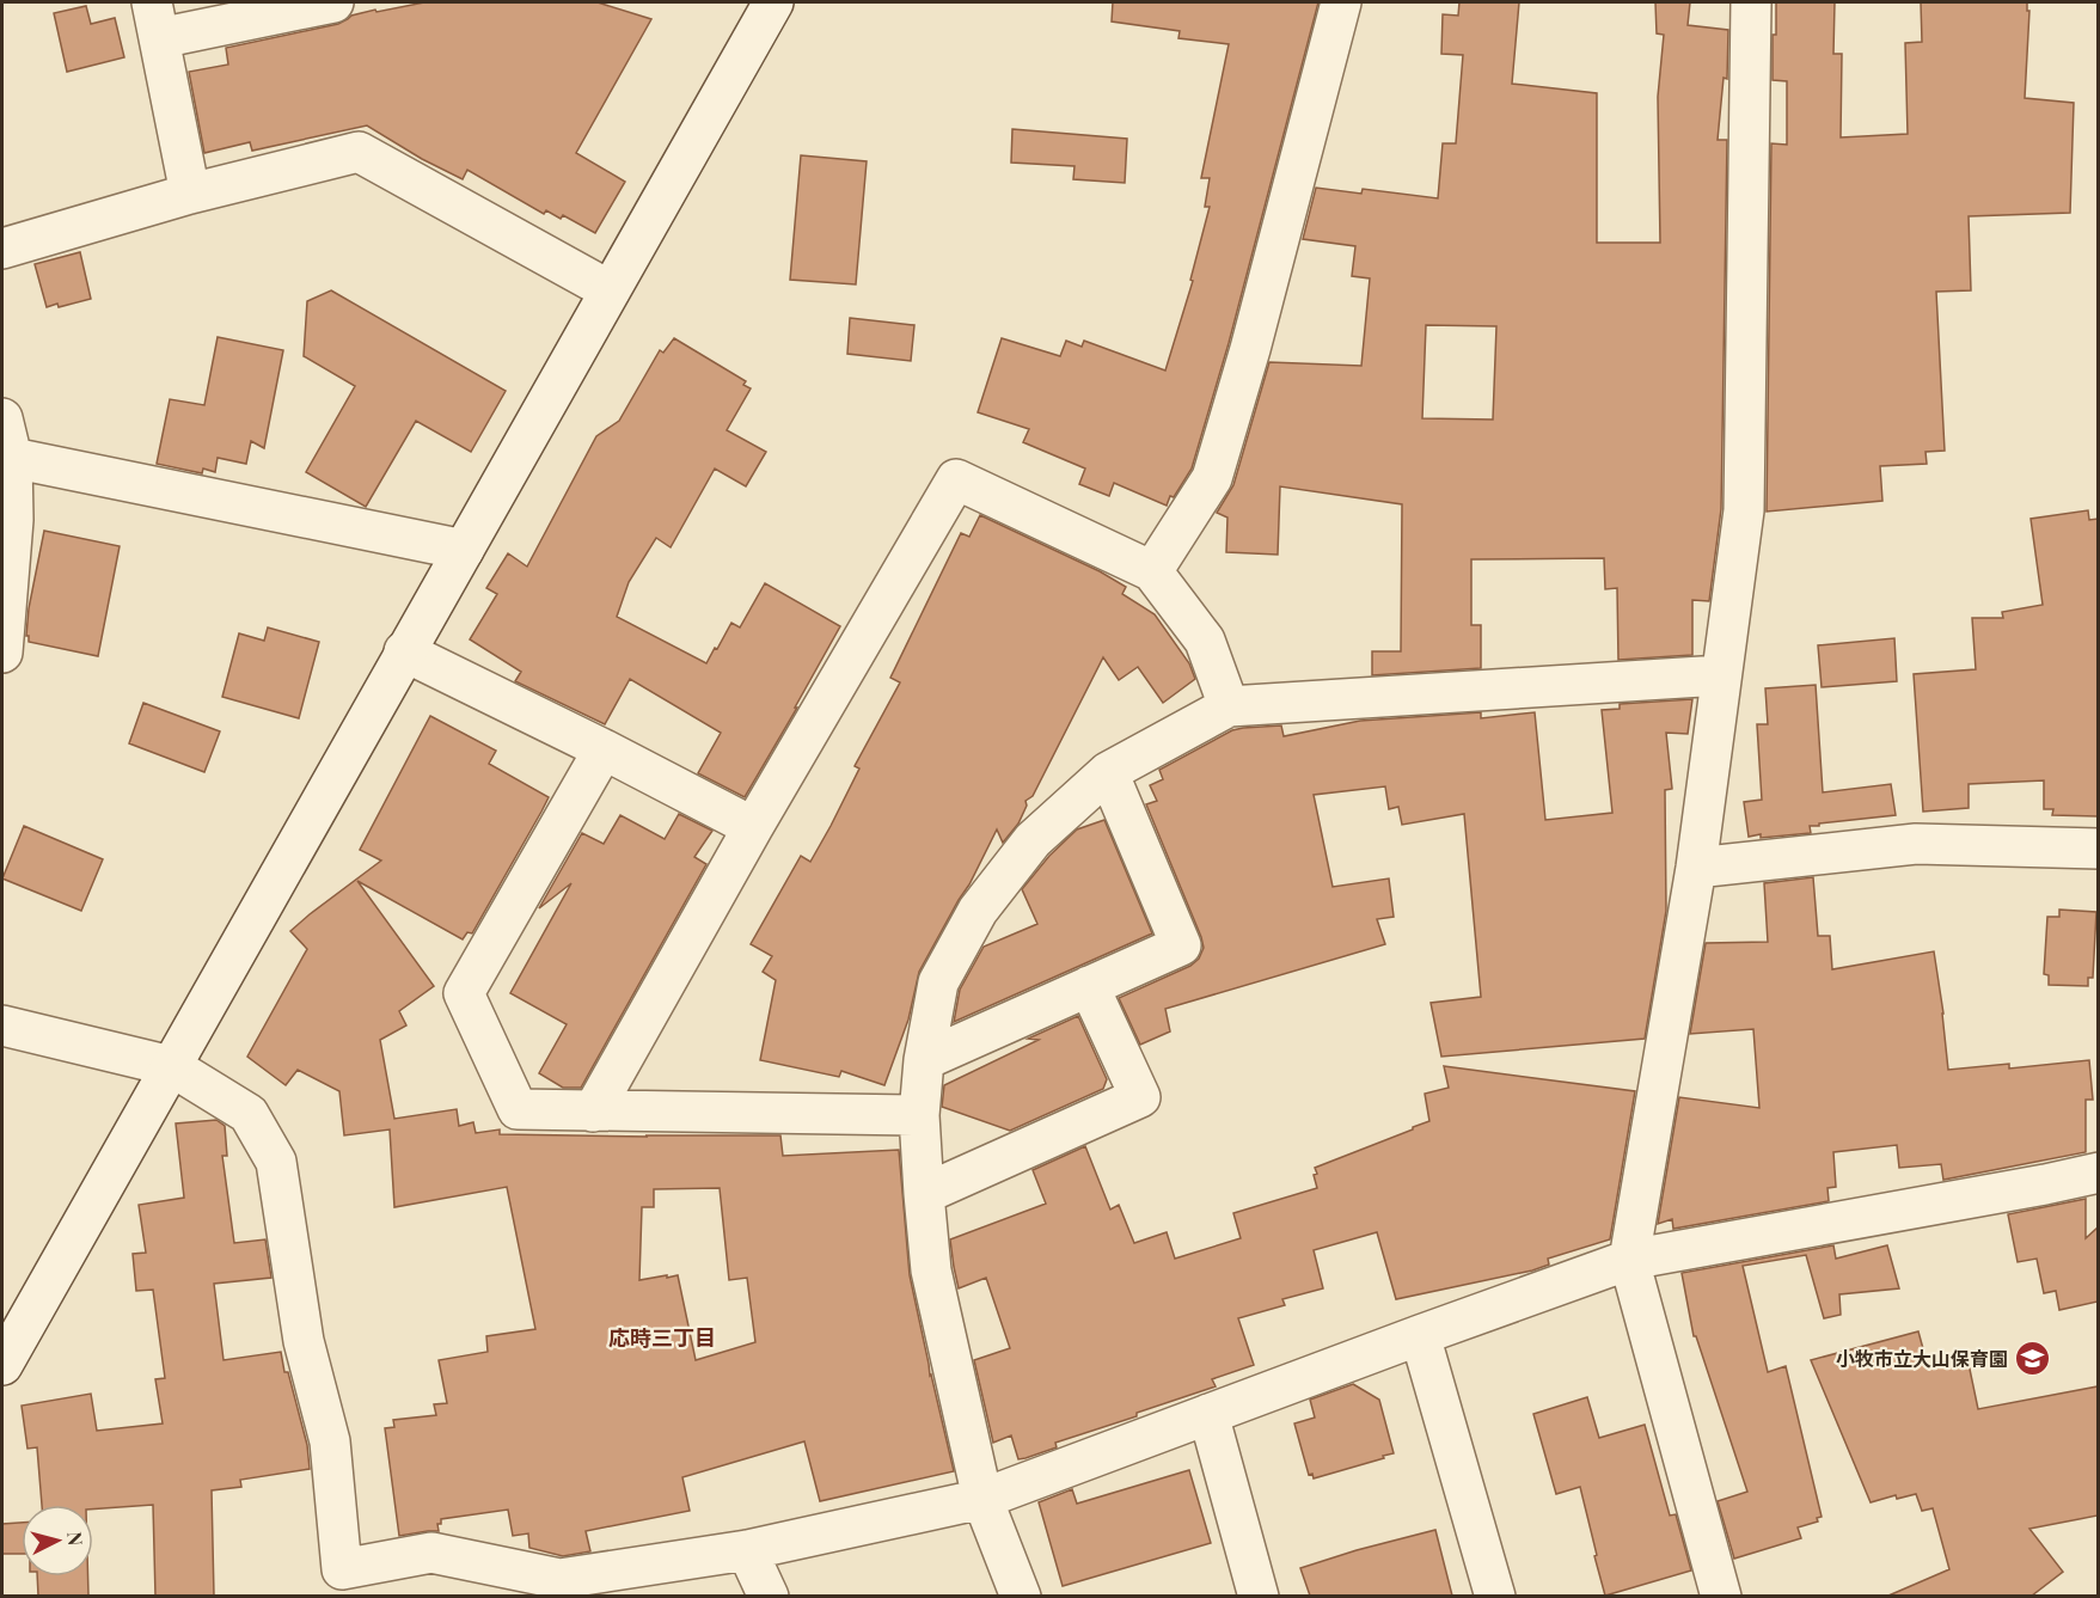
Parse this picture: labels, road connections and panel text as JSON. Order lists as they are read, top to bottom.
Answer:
{
  "districts": ["応時三丁目"],
  "places": {
    "school or university": ["小牧市立大山保育園"]
  },
  "north": "right"
}
